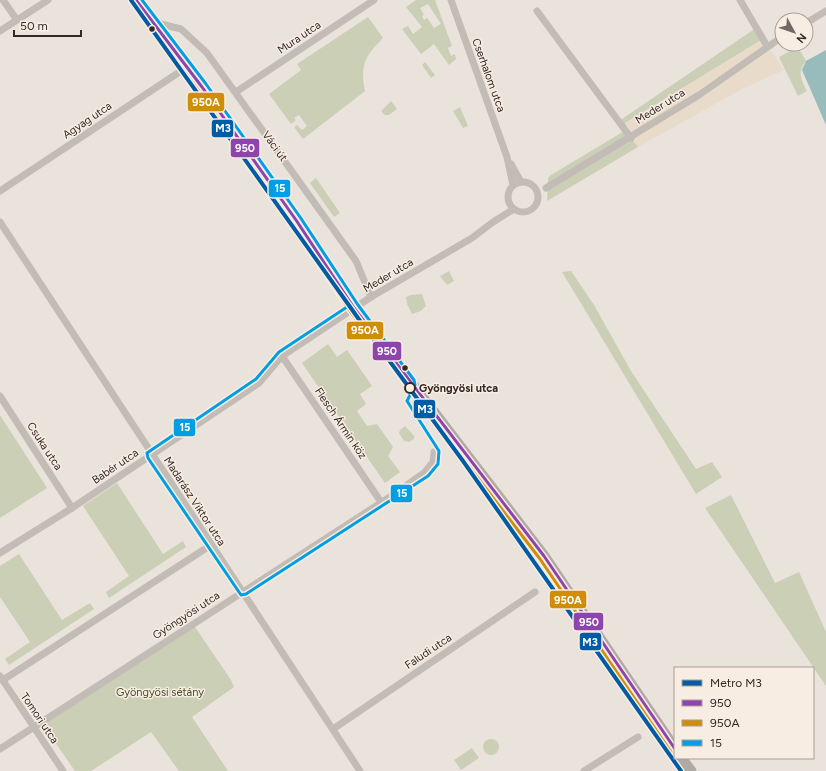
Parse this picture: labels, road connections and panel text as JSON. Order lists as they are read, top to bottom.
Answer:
{
  "streets": {
    "street": [
      "Mura utca",
      "Cserhalom utca",
      "Meder utca",
      "Agyag utca",
      "Váci út",
      "Flesch Ármin köz",
      "Csuka utca",
      "Babér utca",
      "Madarász Viktor utca",
      "Gyöngyösi utca",
      "Faludi utca",
      "Tomori utca"
    ]
  },
  "crossings": [
    ["Mura utca", "Váci út"],
    ["Cserhalom utca", "Meder utca"],
    ["Meder utca", "Váci út"],
    ["Meder utca", "Babér utca"],
    ["Flesch Ármin köz", "Babér utca"],
    ["Flesch Ármin köz", "Gyöngyösi utca"],
    ["Csuka utca", "Babér utca"],
    ["Babér utca", "Madarász Viktor utca"],
    ["Madarász Viktor utca", "Gyöngyösi utca"],
    ["Madarász Viktor utca", "Faludi utca"],
    ["Gyöngyösi utca", "Tomori utca"]
  ],
  "parks": ["Gyöngyösi sétány"],
  "places": ["Gyöngyösi utca"],
  "lines": [
    "metro line M3",
    "transit line 950",
    "transit line 15",
    "transit line 950A"
  ],
  "legend": [
    "Metro M3",
    "950",
    "950A",
    "15"
  ],
  "scale_bar": "50 m",
  "north": "bottom right"
}
